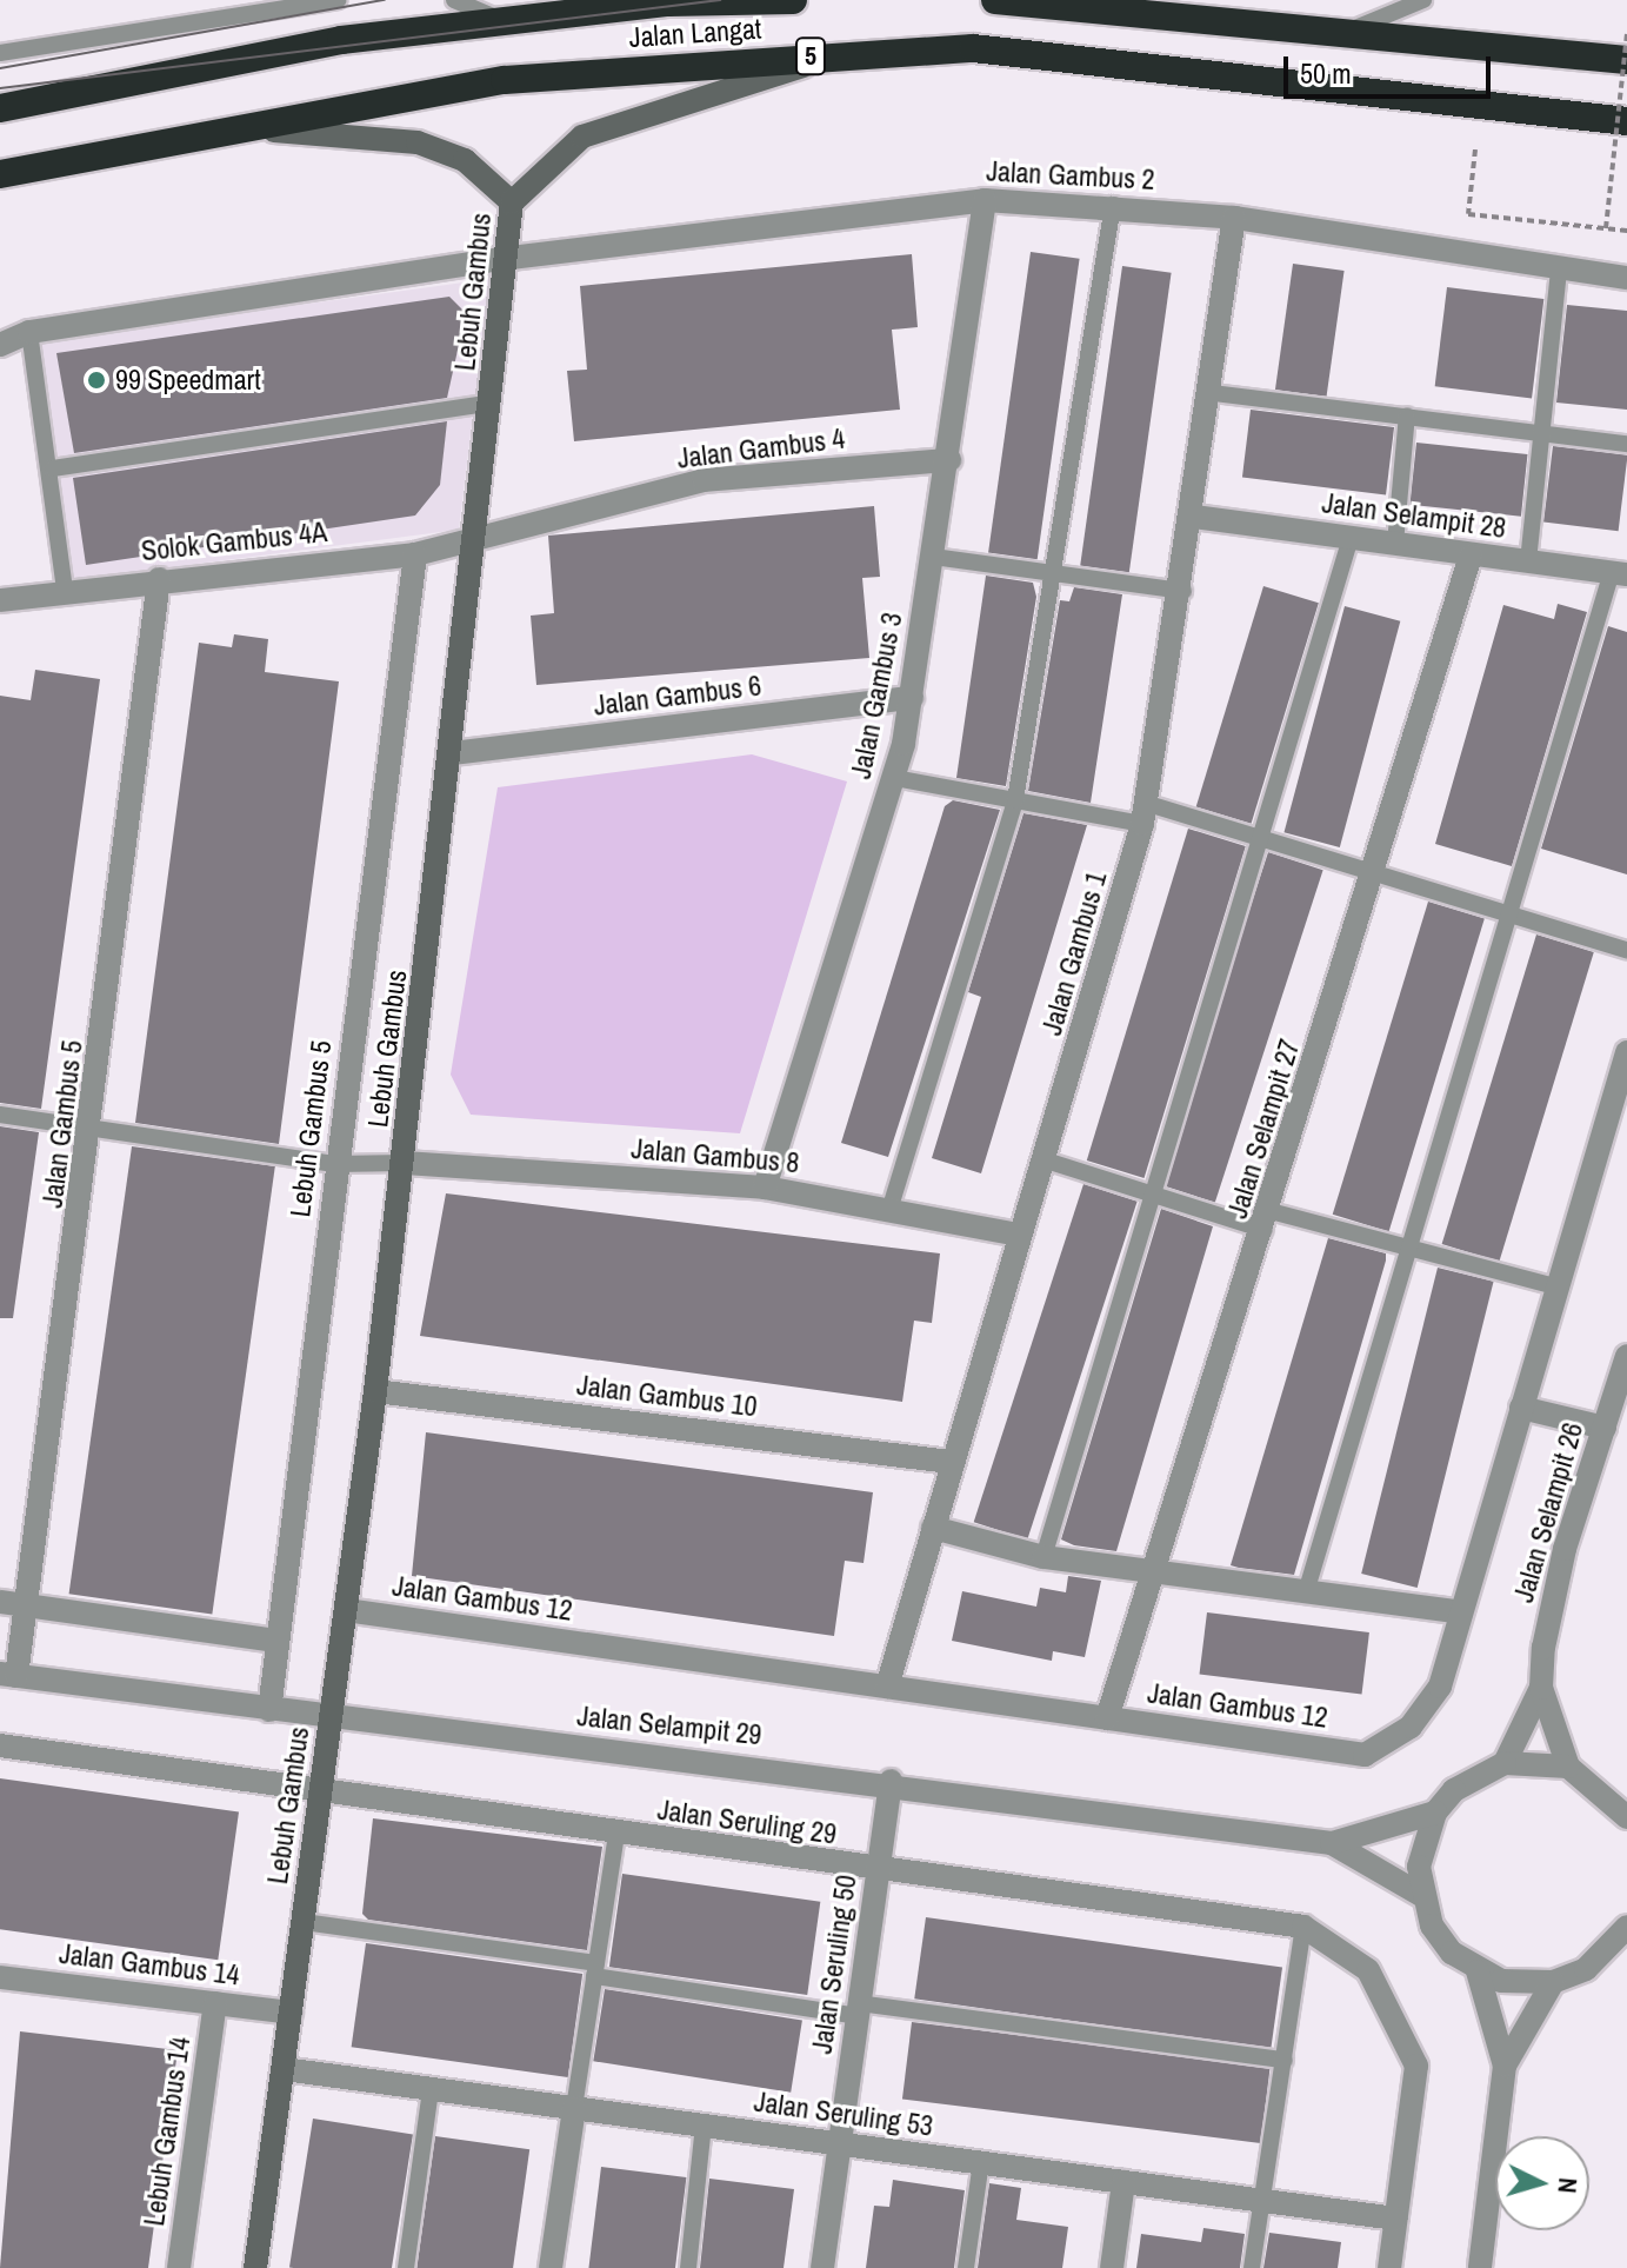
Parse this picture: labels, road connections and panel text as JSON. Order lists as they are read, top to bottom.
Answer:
{
  "streets": {
    "highway": ["Jalan Langat", "5"],
    "street": [
      "Jalan Gambus 2",
      "Lebuh Gambus",
      "Jalan Gambus 4",
      "Jalan Selampit 28",
      "Solok Gambus 4A",
      "Jalan Gambus 6",
      "Jalan Gambus 3",
      "Jalan Gambus 1",
      "Jalan Gambus 5",
      "Lebuh Gambus 5",
      "Jalan Selampit 27",
      "Jalan Gambus 8",
      "Jalan Gambus 10",
      "Jalan Selampit 26",
      "Jalan Gambus 12",
      "Jalan Selampit 29",
      "Jalan Seruling 29",
      "Jalan Gambus 14",
      "Jalan Seruling 50",
      "Jalan Seruling 53",
      "Lebuh Gambus 14"
    ]
  },
  "crossings": [
    ["Jalan Langat", "Lebuh Gambus"],
    ["Jalan Gambus 2", "Lebuh Gambus"],
    ["Jalan Gambus 2", "Jalan Gambus 3"],
    ["Jalan Gambus 2", "Jalan Gambus 1"],
    ["Lebuh Gambus", "Jalan Gambus 4"],
    ["Lebuh Gambus", "Solok Gambus 4A"],
    ["Lebuh Gambus", "Jalan Gambus 6"],
    ["Lebuh Gambus", "Jalan Gambus 8"],
    ["Lebuh Gambus", "Jalan Gambus 10"],
    ["Lebuh Gambus", "Jalan Gambus 12"],
    ["Lebuh Gambus", "Jalan Selampit 29"],
    ["Lebuh Gambus", "Jalan Seruling 29"],
    ["Lebuh Gambus", "Jalan Gambus 14"],
    ["Lebuh Gambus", "Jalan Seruling 53"],
    ["Jalan Gambus 4", "Solok Gambus 4A"],
    ["Jalan Gambus 4", "Jalan Gambus 3"],
    ["Jalan Selampit 28", "Jalan Gambus 1"],
    ["Jalan Selampit 28", "Jalan Selampit 27"],
    ["Solok Gambus 4A", "Jalan Gambus 5"],
    ["Solok Gambus 4A", "Lebuh Gambus 5"],
    ["Jalan Gambus 6", "Jalan Gambus 3"],
    ["Jalan Gambus 3", "Jalan Gambus 8"],
    ["Jalan Gambus 1", "Jalan Gambus 8"],
    ["Jalan Gambus 1", "Jalan Gambus 10"],
    ["Jalan Gambus 1", "Jalan Gambus 12"],
    ["Jalan Gambus 5", "Jalan Selampit 29"],
    ["Lebuh Gambus 5", "Jalan Selampit 29"],
    ["Jalan Selampit 27", "Jalan Gambus 12"],
    ["Jalan Selampit 29", "Jalan Seruling 50"],
    ["Jalan Seruling 29", "Jalan Seruling 50"],
    ["Jalan Seruling 29", "Jalan Seruling 53"],
    ["Jalan Gambus 14", "Lebuh Gambus 14"],
    ["Jalan Seruling 50", "Jalan Seruling 53"]
  ],
  "places": ["99 Speedmart"],
  "scale_bar": "50 m",
  "north": "right"
}
